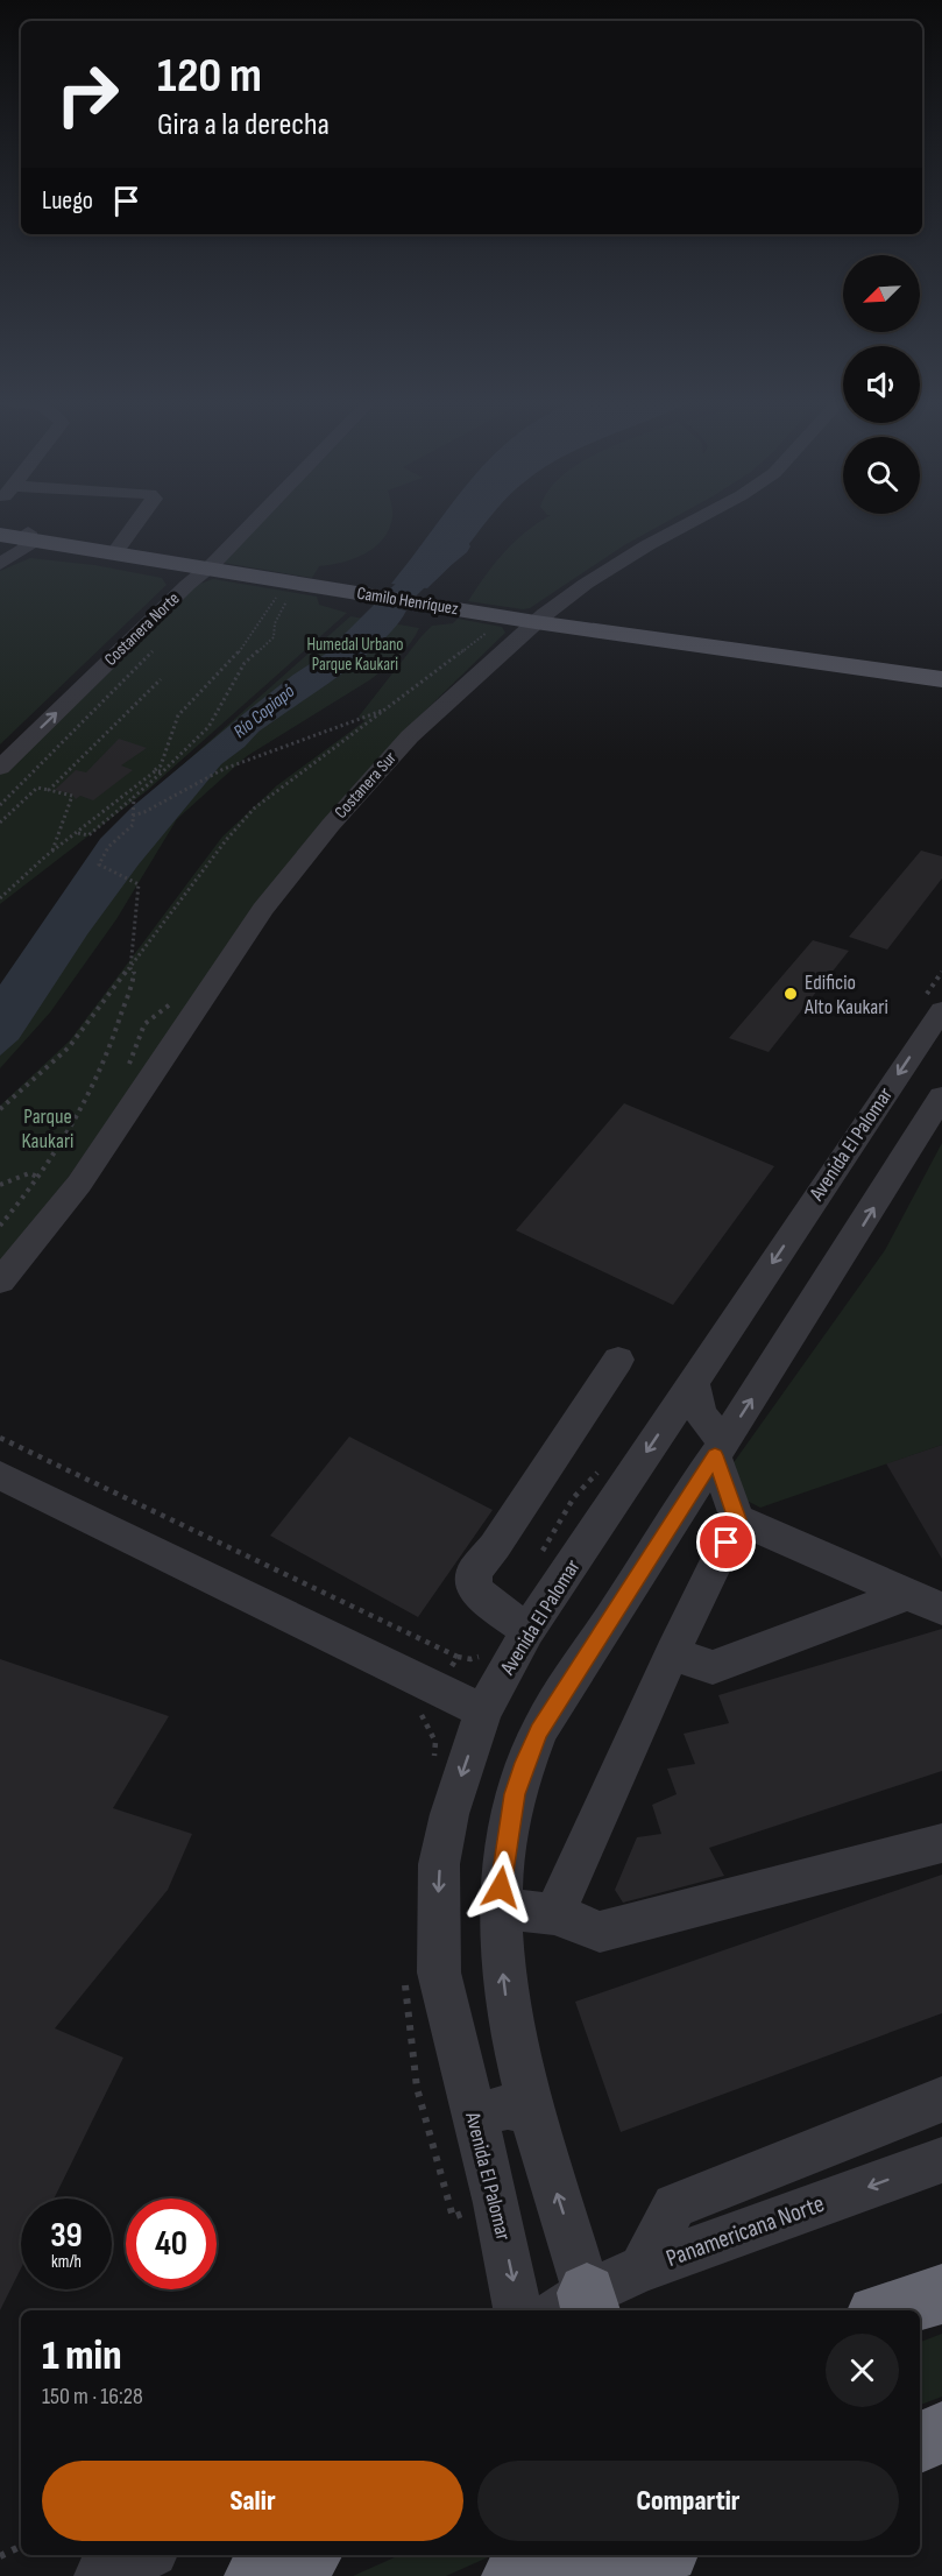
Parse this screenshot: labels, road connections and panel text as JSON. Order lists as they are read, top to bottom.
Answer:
{
  "streets": {
    "main road": ["Camilo Henríquez"],
    "street": [
      "Costanera Norte",
      "Costanera Sur",
      "Avenida El Palomar",
      "Panamericana Norte"
    ]
  },
  "crossings": [
    ["Camilo Henríquez", "Costanera Norte"],
    ["Camilo Henríquez", "Costanera Sur"]
  ],
  "one_way": ["Costanera Norte"],
  "water": ["Río Copiapó"],
  "parks": ["Humedal Urbano Parque Kaukari", "Parque Kaukari"],
  "places": ["Edificio Alto Kaukari"],
  "north": "bottom left",
  "page": {
    "turn": ["120 m", "Gira a la derecha"],
    "then": "Luego",
    "speed": "39 km/h",
    "limit": "40",
    "heading": ["1 min", "150 m · 16:28"],
    "buttons": ["Salir", "Compartir"]
  }
}
